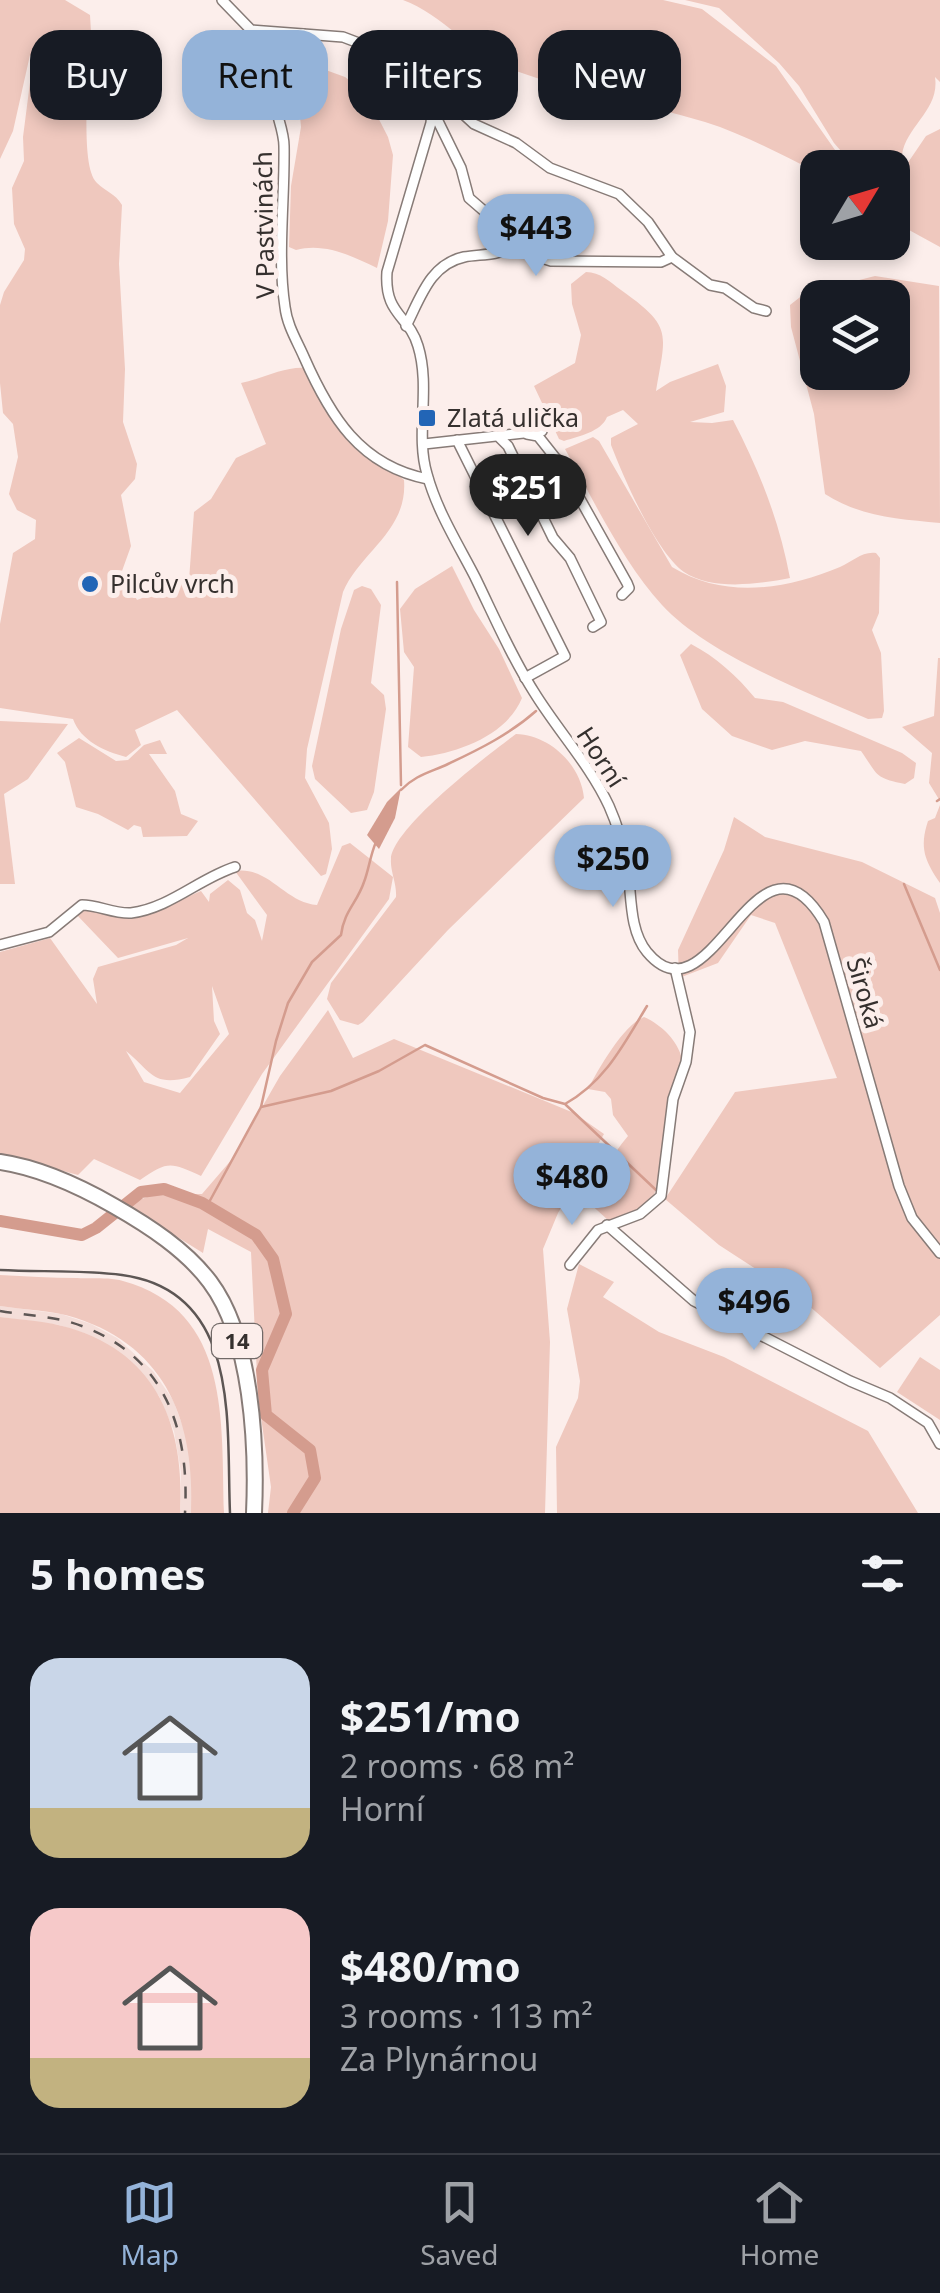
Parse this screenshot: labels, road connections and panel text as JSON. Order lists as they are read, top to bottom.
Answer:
{
  "streets": {
    "main road": ["14"],
    "street": ["V Pastvinách", "Horní", "Široká"]
  },
  "crossings": [
    ["V Pastvinách", "Horní"],
    ["Horní", "Široká"]
  ],
  "places": {
    "transit": ["Zlatá ulička"],
    "other": ["Pilcův vrch"]
  },
  "north": "top right",
  "page": {
    "chip": [
      "Buy",
      "Rent",
      "Filters",
      "New"
    ],
    "price": [
      "$443",
      "$251",
      "$250",
      "$480",
      "$496"
    ],
    "heading": "5 homes",
    "list": [
      {
        "name": "$251/mo",
        "note": "2 rooms · 68 m² · Horní"
      },
      {
        "name": "$480/mo",
        "note": "3 rooms · 113 m² · Za Plynárnou"
      }
    ],
    "tabs": ["Map", "Saved", "Home"]
  }
}
